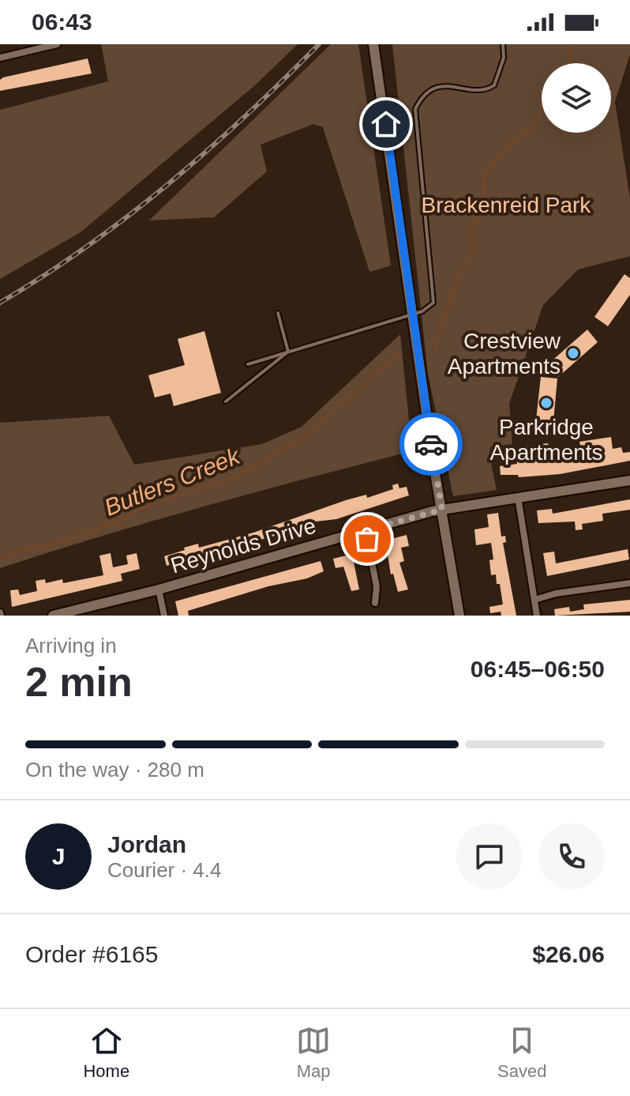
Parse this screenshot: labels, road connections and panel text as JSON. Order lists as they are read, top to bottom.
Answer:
{
  "streets": {
    "street": ["Reynolds Drive"]
  },
  "water": ["Butlers Creek"],
  "parks": ["Brackenreid Park"],
  "places": ["Crestview Apartments", "Parkridge Apartments"],
  "page": {
    "status": "06:43",
    "heading": ["2 min", "Arriving in", "06:45–06:50"],
    "panel": [
      "Jordan",
      "Courier · 4.4",
      "Order #6165",
      "$26.06"
    ],
    "bar": "On the way · 280 m",
    "round": "J",
    "tabs": ["Home", "Map", "Saved"]
  }
}
